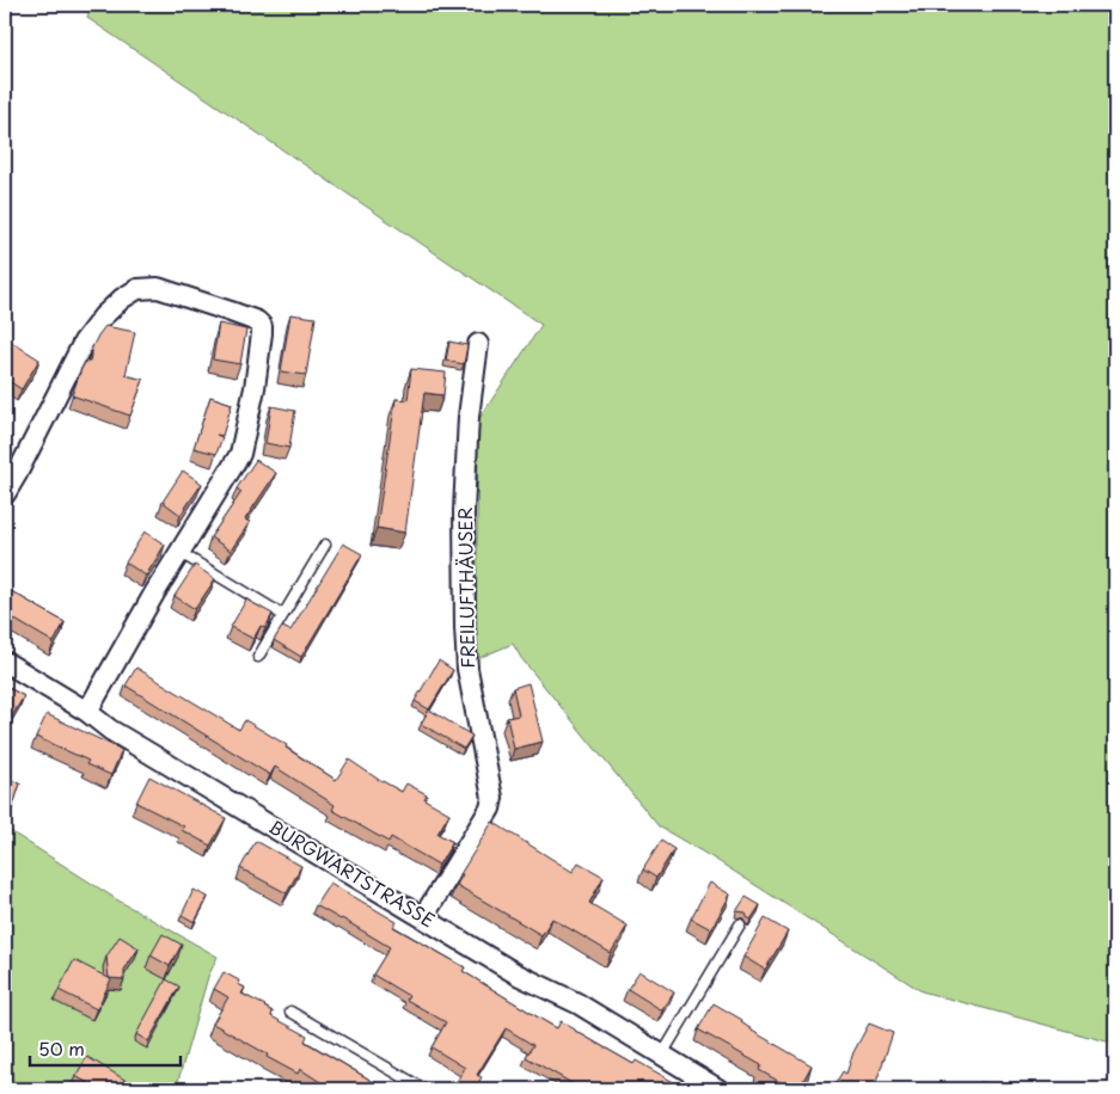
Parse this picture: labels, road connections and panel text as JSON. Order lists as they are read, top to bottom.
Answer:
{
  "streets": {
    "street": ["FREILUFTHÄUSER", "BURGWARTSTRASSE"]
  },
  "crossings": [
    ["FREILUFTHÄUSER", "BURGWARTSTRASSE"]
  ],
  "scale_bar": "50 m"
}
